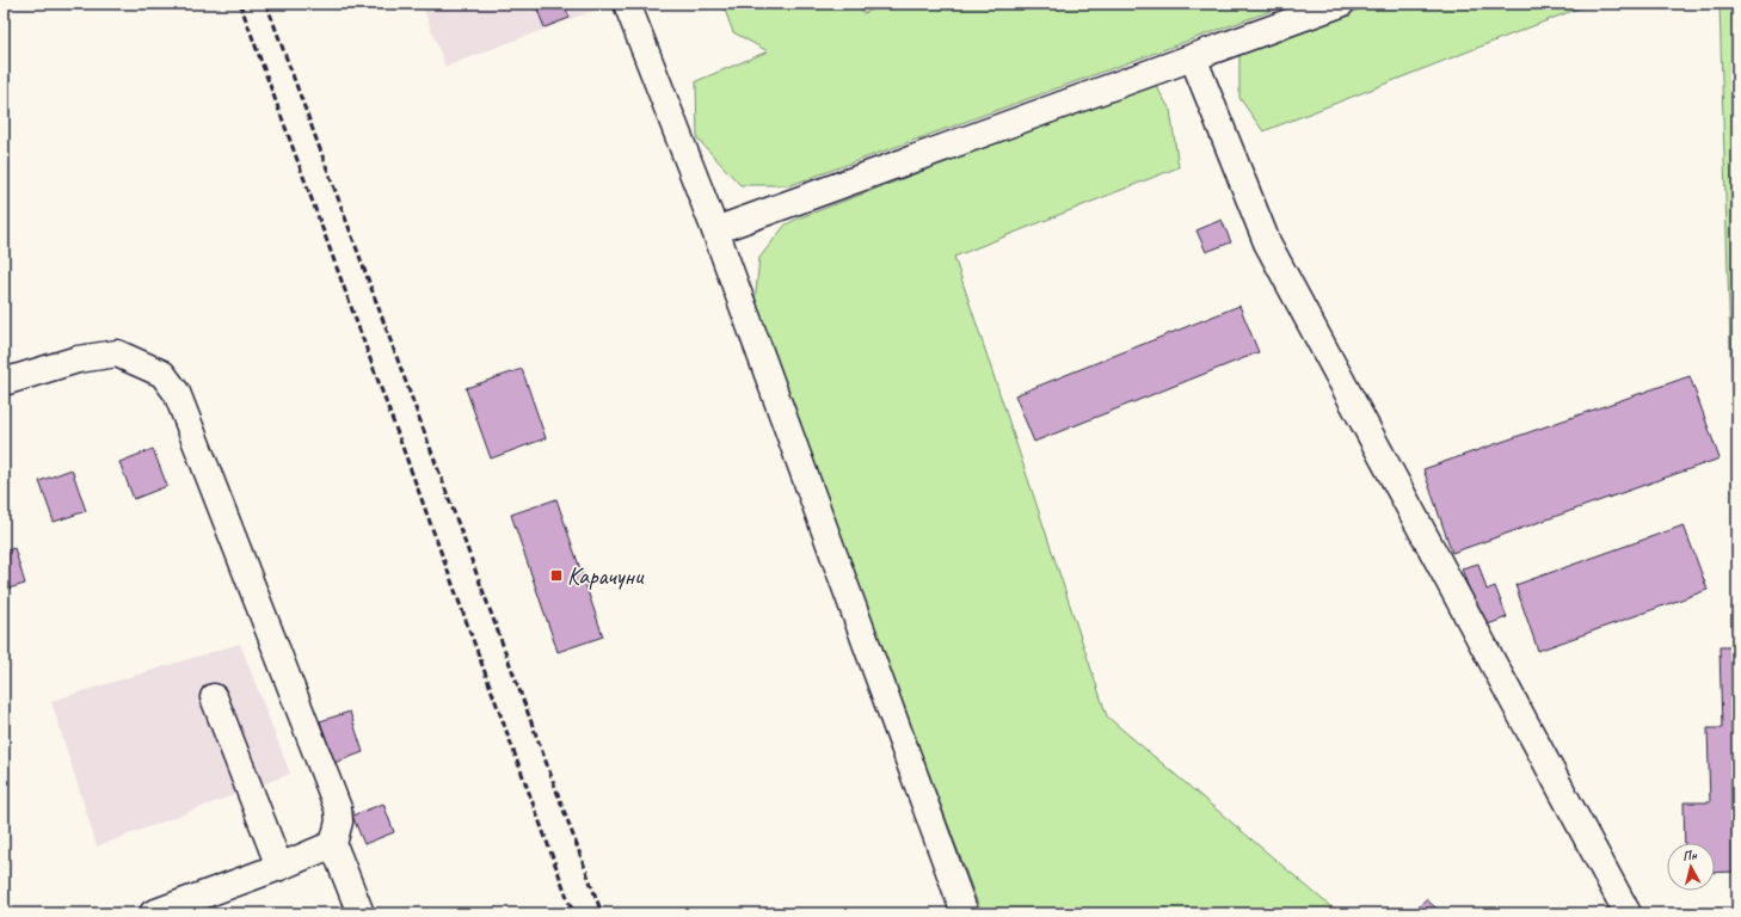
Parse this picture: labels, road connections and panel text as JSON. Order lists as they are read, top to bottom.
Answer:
{
  "places": {
    "transit": ["Карачуни"]
  },
  "north": "top"
}
